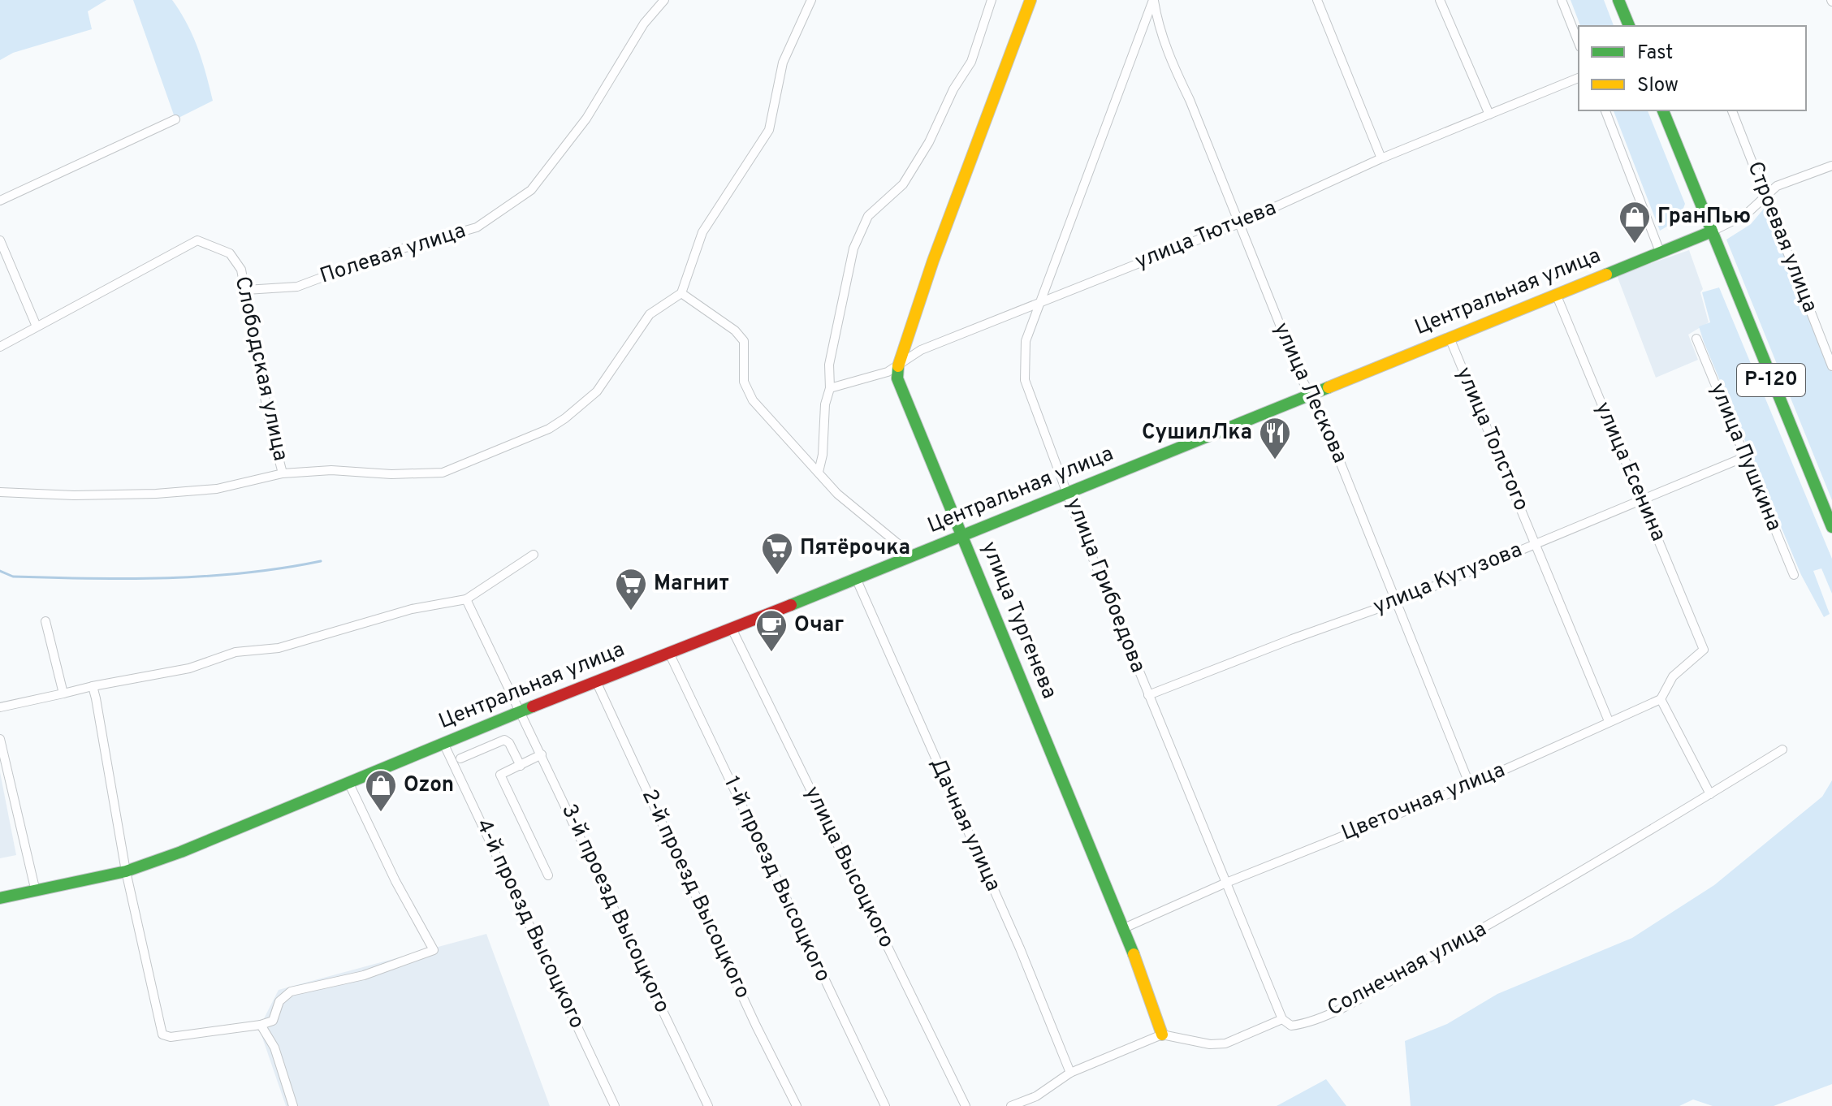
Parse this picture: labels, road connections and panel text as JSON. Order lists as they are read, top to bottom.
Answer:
{
  "streets": {
    "street": [
      "улица Тютчева",
      "Строевая улица",
      "Полевая улица",
      "Центральная улица",
      "Слободская улица",
      "Р-120",
      "улица Лескова",
      "улица Толстого",
      "улица Пушкина",
      "улица Есенина",
      "улица Кутузова",
      "улица Грибоедова",
      "улица Тургенева",
      "Цветочная улица",
      "Дачная улица",
      "улица Высоцкого",
      "1-й проезд Высоцкого",
      "2-й проезд Высоцкого",
      "3-й проезд Высоцкого",
      "4-й проезд Высоцкого",
      "Солнечная улица"
    ]
  },
  "crossings": [
    ["улица Тютчева", "улица Лескова"],
    ["улица Тютчева", "улица Грибоедова"],
    ["улица Тютчева", "улица Тургенева"],
    ["Полевая улица", "Слободская улица"],
    ["Центральная улица", "Р-120"],
    ["Центральная улица", "улица Лескова"],
    ["Центральная улица", "улица Толстого"],
    ["Центральная улица", "улица Есенина"],
    ["Центральная улица", "улица Грибоедова"],
    ["Центральная улица", "улица Тургенева"],
    ["Центральная улица", "Дачная улица"],
    ["Центральная улица", "улица Высоцкого"],
    ["Центральная улица", "1-й проезд Высоцкого"],
    ["Центральная улица", "2-й проезд Высоцкого"],
    ["Центральная улица", "3-й проезд Высоцкого"],
    ["Центральная улица", "4-й проезд Высоцкого"],
    ["улица Лескова", "улица Кутузова"],
    ["улица Лескова", "улица Грибоедова"],
    ["улица Лескова", "Цветочная улица"],
    ["улица Толстого", "улица Кутузова"],
    ["улица Толстого", "Цветочная улица"],
    ["улица Пушкина", "улица Кутузова"],
    ["улица Есенина", "улица Кутузова"],
    ["улица Есенина", "Цветочная улица"],
    ["улица Кутузова", "улица Грибоедова"],
    ["улица Грибоедова", "Цветочная улица"],
    ["улица Грибоедова", "Солнечная улица"],
    ["улица Тургенева", "Цветочная улица"],
    ["улица Тургенева", "Солнечная улица"]
  ],
  "places": {
    "shop": ["ГранПью", "Ozon"],
    "restaurant": ["СушилЛка"],
    "supermarket": ["Пятёрочка", "Магнит"],
    "cafe": ["Очаг"]
  },
  "legend": ["Fast", "Slow"]
}
